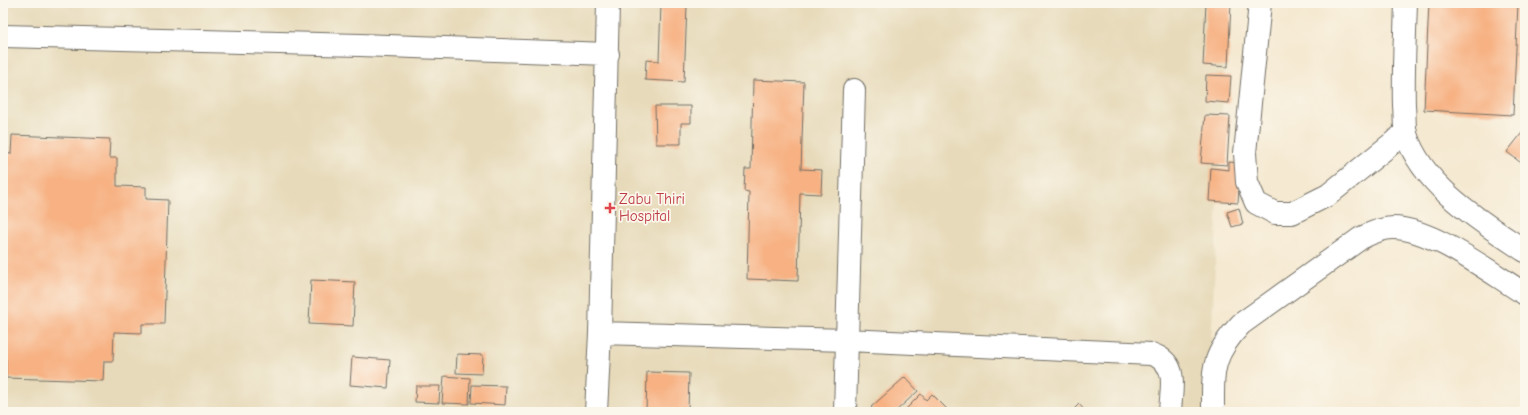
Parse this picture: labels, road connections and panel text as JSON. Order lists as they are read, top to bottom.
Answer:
{
  "places": {
    "health": ["Zabu Thiri Hospital"]
  }
}
